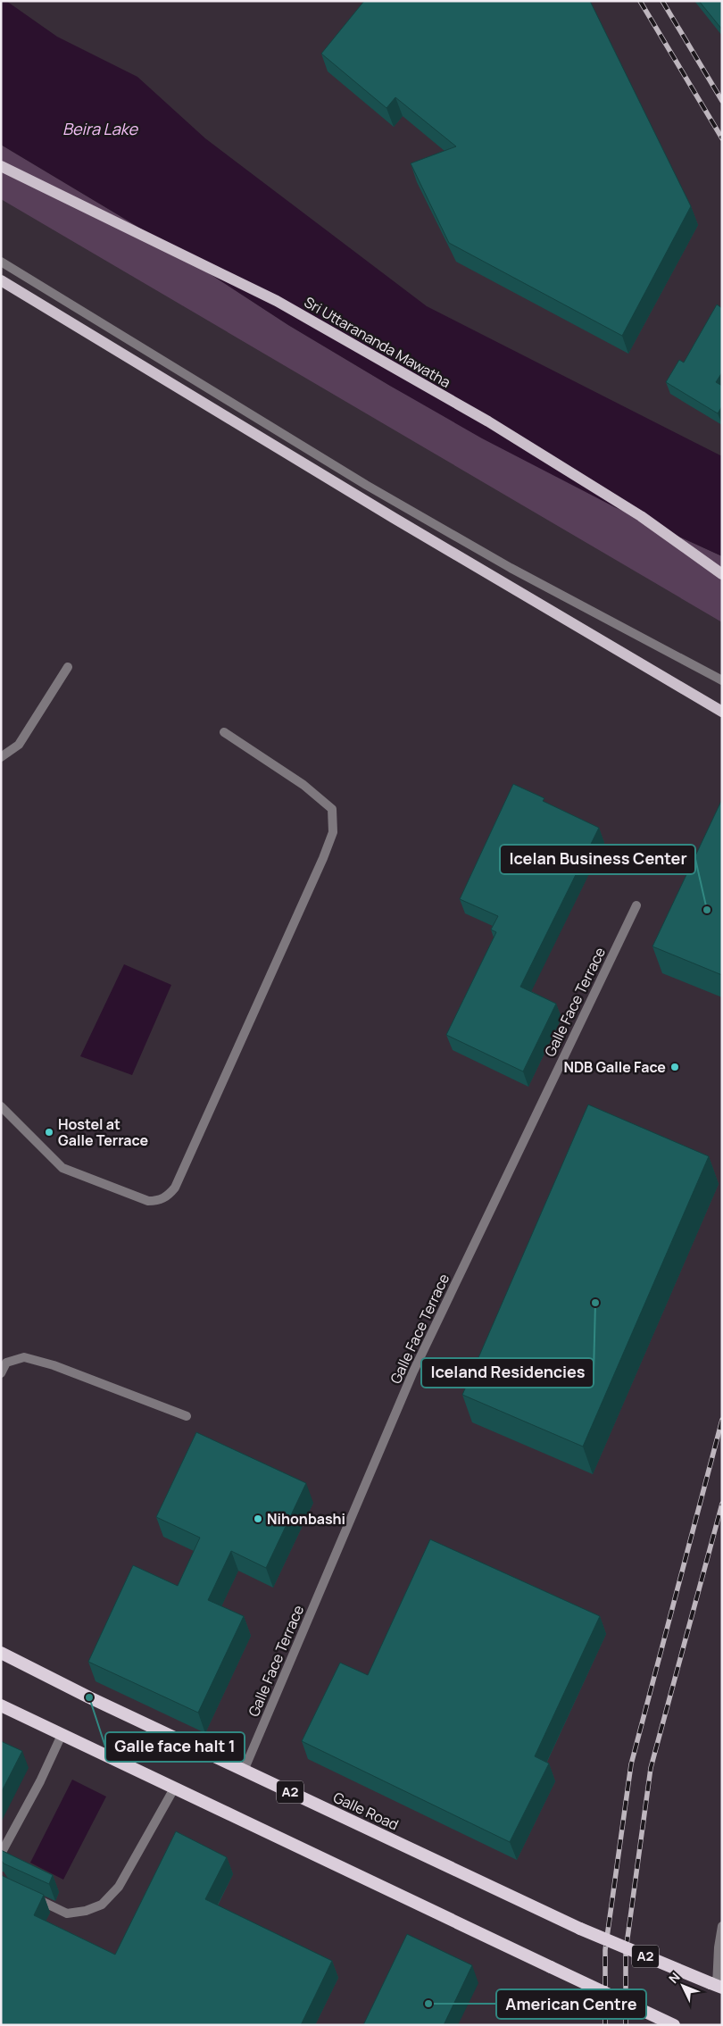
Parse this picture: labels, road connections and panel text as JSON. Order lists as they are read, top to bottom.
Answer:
{
  "streets": {
    "highway": ["A2", "Galle Road"],
    "main road": ["Sri Uttarananda Mawatha"],
    "street": ["Galle Face Terrace"]
  },
  "crossings": [
    ["Galle Face Terrace", "Galle Road"]
  ],
  "water": ["Beira Lake"],
  "places": [
    "Icelan Business Center",
    "NDB Galle Face",
    "Hostel at Galle Terrace",
    "Iceland Residencies",
    "Nihonbashi",
    "Galle face halt 1",
    "American Centre"
  ],
  "north": "top left"
}
